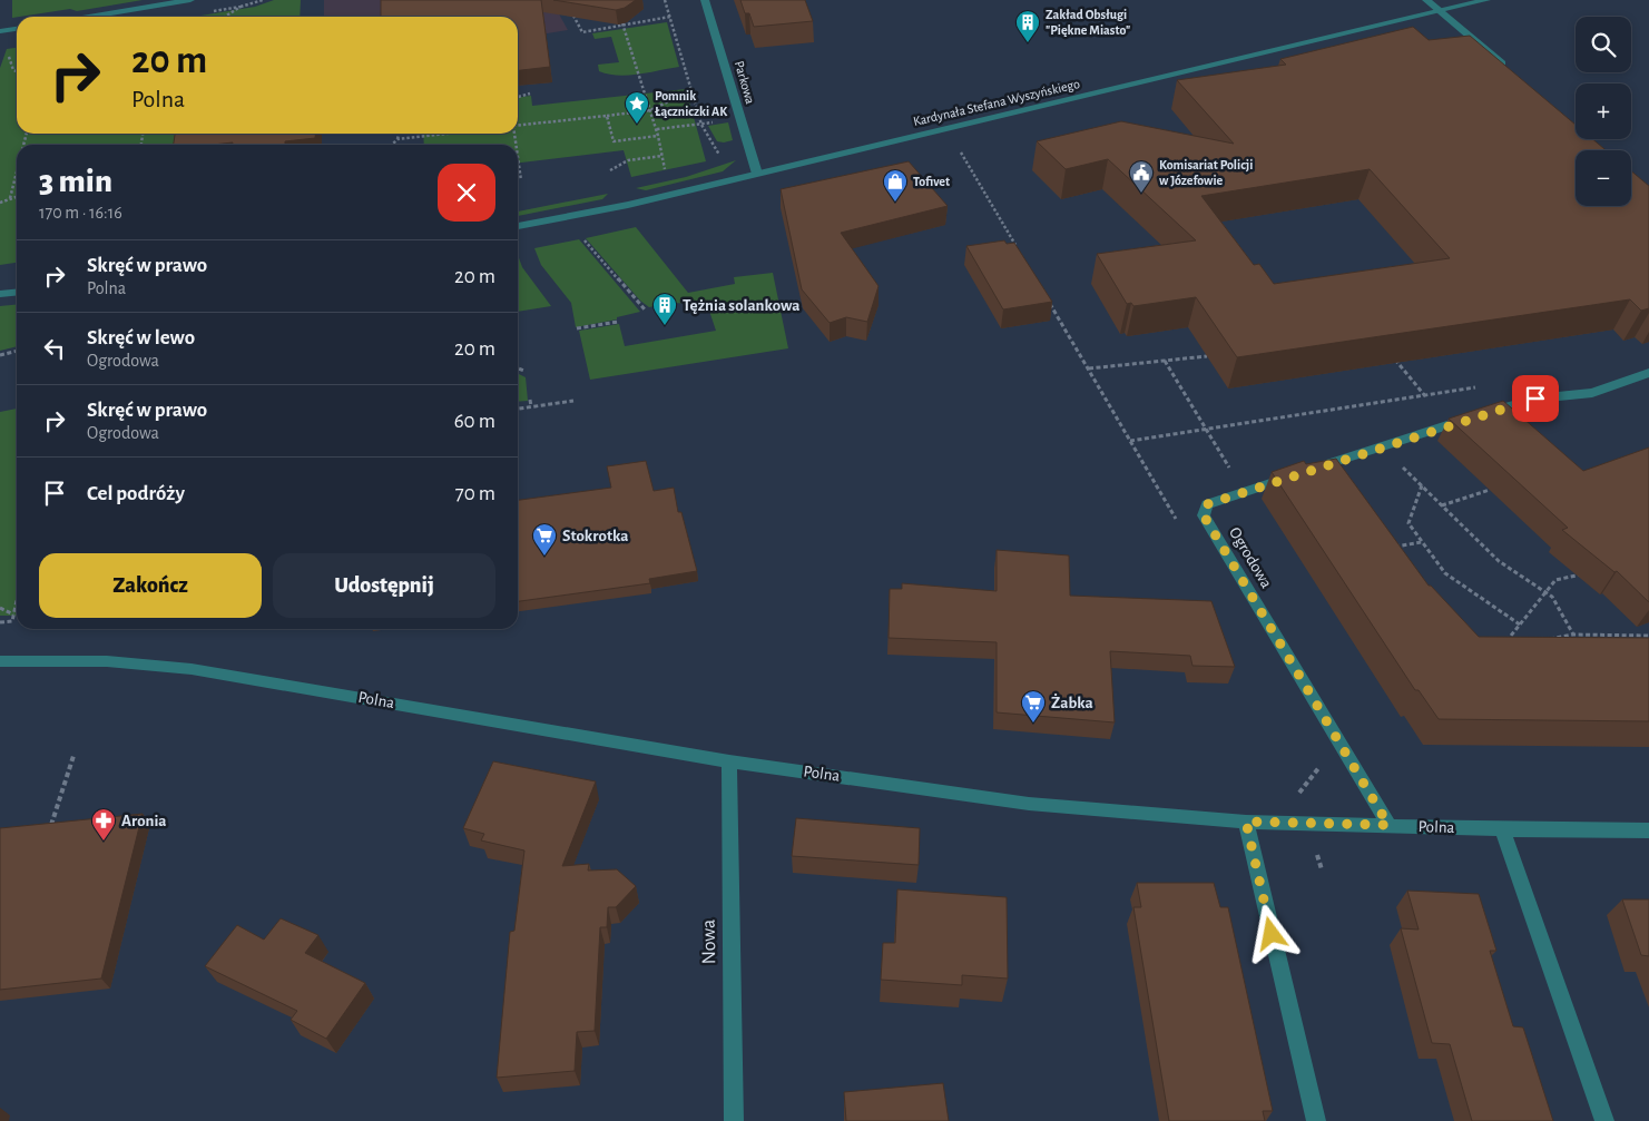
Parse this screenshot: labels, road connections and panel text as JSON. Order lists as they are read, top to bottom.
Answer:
{
  "streets": {
    "street": [
      "Parkowa",
      "Kardynała Stefana Wyszyńskiego",
      "Ogrodowa",
      "Polna",
      "Nowa"
    ]
  },
  "crossings": [
    ["Parkowa", "Kardynała Stefana Wyszyńskiego"],
    ["Ogrodowa", "Polna"],
    ["Polna", "Nowa"]
  ],
  "places": {
    "building": ["Zakład Obsługi \"Piękne Miasto\"", "Tężnia solankowa"],
    "place": ["Pomnik Łączniczki AK"],
    "public building": ["Komisariat Policji w Józefowie"],
    "shop": ["Tofivet"],
    "supermarket": ["Stokrotka", "Żabka"],
    "pharmacy": ["Aronia"]
  },
  "page": {
    "map_buttons": ["+", "−"],
    "turn": ["20 m", "Polna"],
    "heading": ["3 min", "170 m · 16:16"],
    "list": [
      {
        "name": "Skręć w prawo",
        "note": "Polna",
        "value": "20 m"
      },
      {
        "name": "Skręć w lewo",
        "note": "Ogrodowa",
        "value": "20 m"
      },
      {
        "name": "Skręć w prawo",
        "note": "Ogrodowa",
        "value": "60 m"
      },
      {
        "name": "Cel podróży",
        "value": "70 m"
      }
    ],
    "buttons": ["Zakończ", "Udostępnij"]
  }
}
